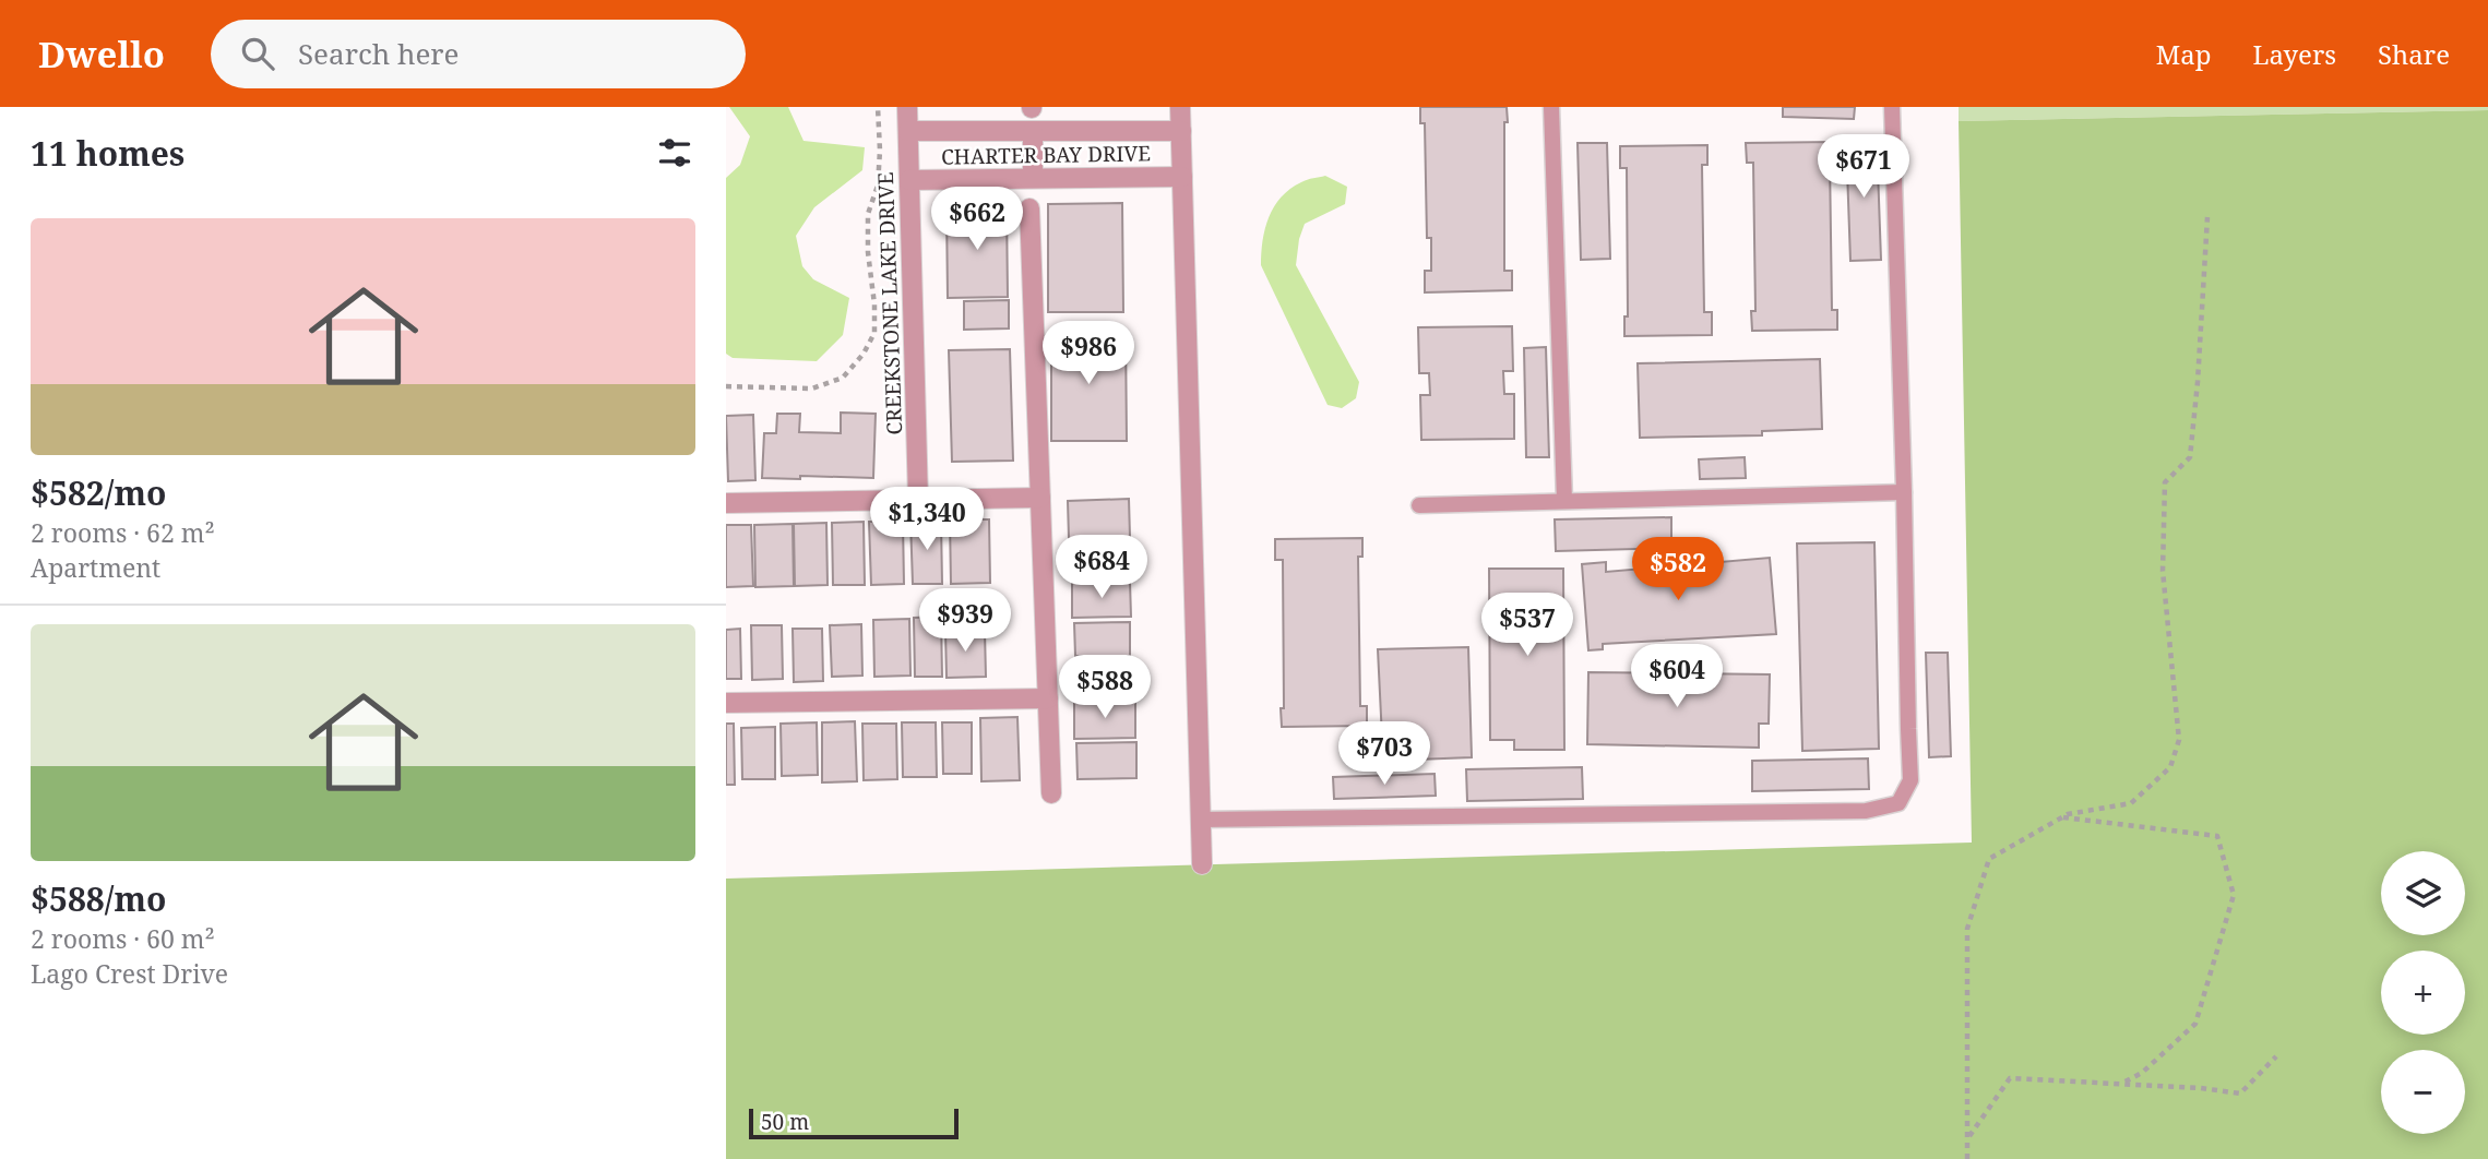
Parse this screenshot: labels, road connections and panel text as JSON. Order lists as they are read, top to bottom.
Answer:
{
  "streets": {
    "street": ["CHARTER BAY DRIVE", "CREEKSTONE LAKE DRIVE"]
  },
  "crossings": [
    ["CHARTER BAY DRIVE", "CREEKSTONE LAKE DRIVE"]
  ],
  "scale_bar": "50 m",
  "page": {
    "header": "Dwello",
    "search": "Search here",
    "nav": ["Map", "Layers", "Share"],
    "heading": "11 homes",
    "price": [
      "$671",
      "$662",
      "$986",
      "$1,340",
      "$684",
      "$582",
      "$939",
      "$537",
      "$604",
      "$588",
      "$703"
    ],
    "list": [
      {
        "name": "$582/mo",
        "note": "2 rooms · 62 m² · Apartment"
      },
      {
        "name": "$588/mo",
        "note": "2 rooms · 60 m² · Lago Crest Drive"
      }
    ],
    "map_buttons": ["+", "−"],
    "scale": "50 m"
  }
}
